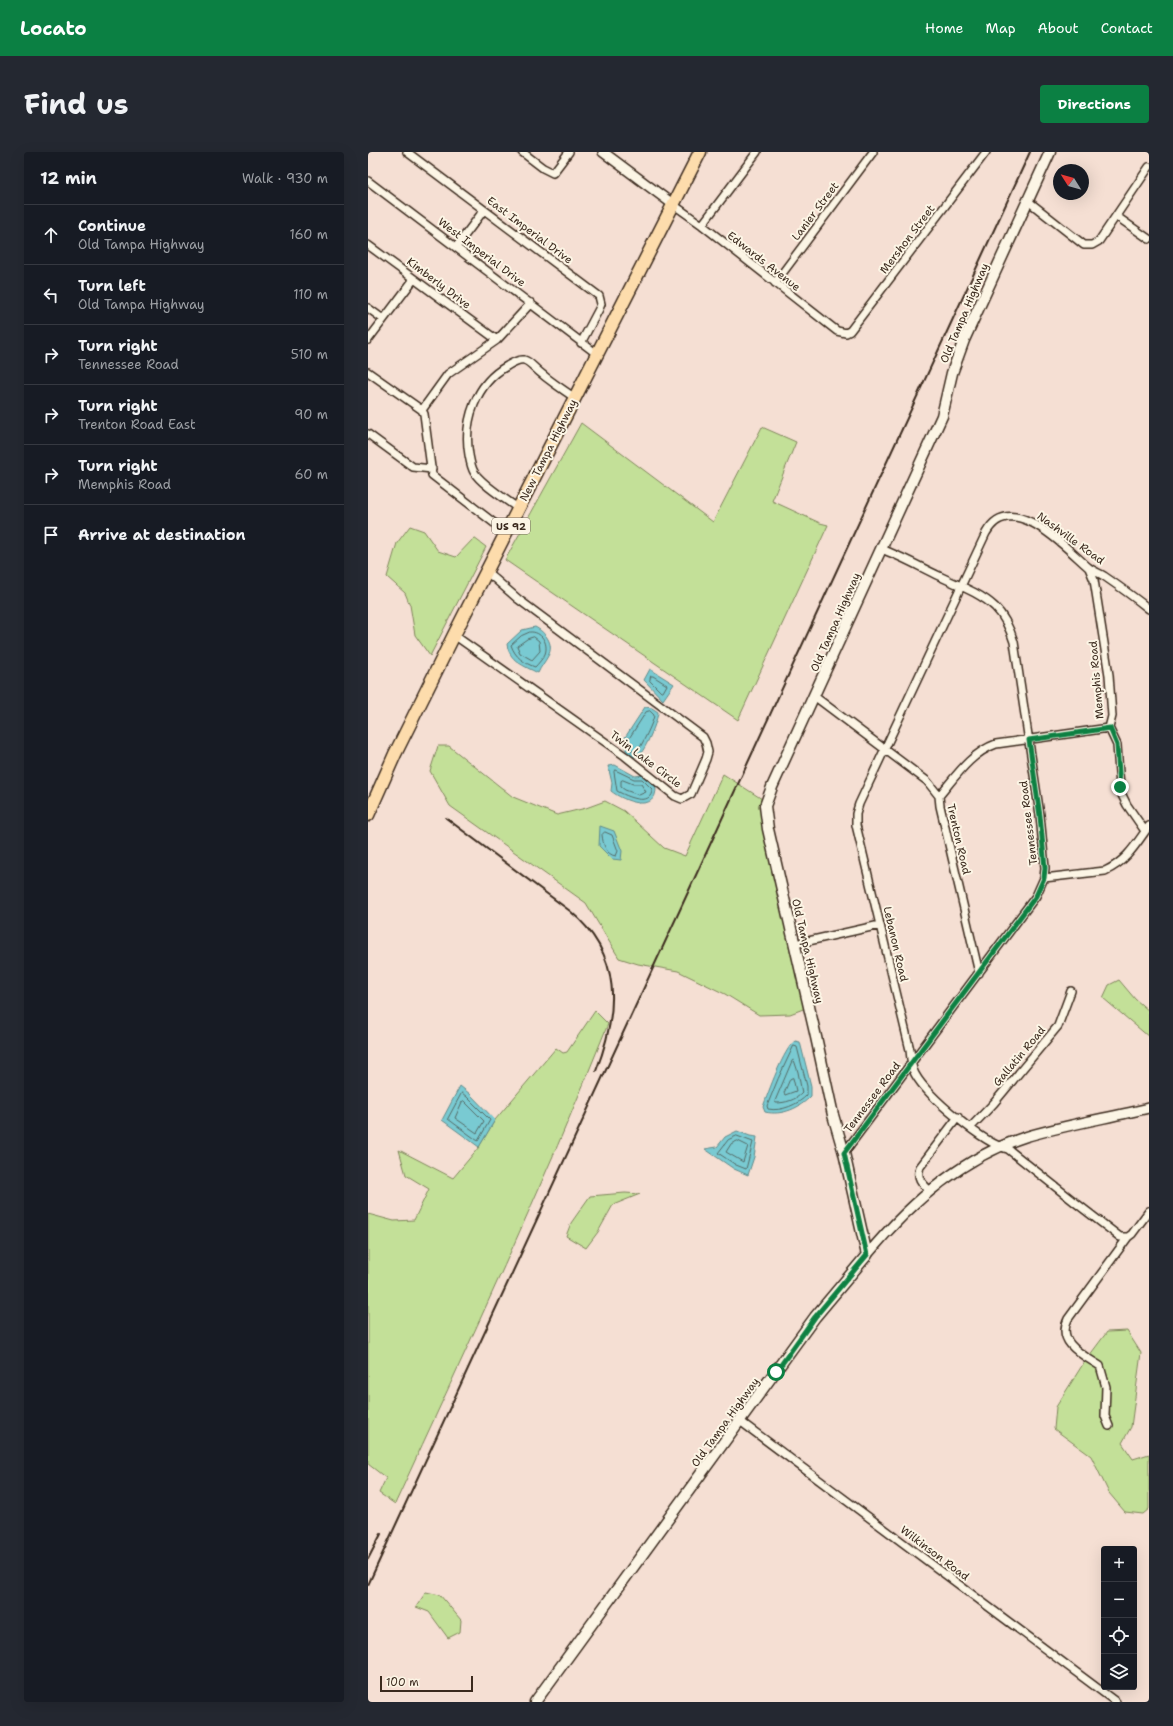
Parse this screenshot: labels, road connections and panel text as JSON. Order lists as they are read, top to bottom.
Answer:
{
  "streets": {
    "main road": ["Old Tampa Highway", "New Tampa Highway", "US 92"],
    "street": [
      "Lanier Street",
      "East Imperial Drive",
      "Mershon Street",
      "West Imperial Drive",
      "Edwards Avenue",
      "Kimberly Drive",
      "Nashville Road",
      "Memphis Road",
      "Twin Lake Circle",
      "Tennessee Road",
      "Trenton Road",
      "Lebanon Road",
      "Gallatin Road",
      "Wilkinson Road"
    ]
  },
  "crossings": [
    ["Lanier Street", "Edwards Avenue"],
    ["East Imperial Drive", "West Imperial Drive"],
    ["Mershon Street", "Edwards Avenue"],
    ["West Imperial Drive", "New Tampa Highway"],
    ["Edwards Avenue", "New Tampa Highway"],
    ["Old Tampa Highway", "Tennessee Road"],
    ["Old Tampa Highway", "Trenton Road"],
    ["Old Tampa Highway", "Wilkinson Road"],
    ["New Tampa Highway", "Twin Lake Circle"],
    ["Nashville Road", "Memphis Road"],
    ["Nashville Road", "Tennessee Road"],
    ["Nashville Road", "Lebanon Road"],
    ["Tennessee Road", "Trenton Road"],
    ["Tennessee Road", "Lebanon Road"],
    ["Trenton Road", "Lebanon Road"],
    ["Lebanon Road", "Gallatin Road"]
  ],
  "scale_bar": "100 m",
  "north": "top left",
  "page": {
    "header": "Locato",
    "nav": [
      "Home",
      "Map",
      "About",
      "Contact"
    ],
    "title": "Find us",
    "buttons": "Directions",
    "heading": ["12 min", "Walk · 930 m"],
    "list": [
      ["Continue", "Old Tampa Highway", "160 m"],
      ["Turn left", "Old Tampa Highway", "110 m"],
      ["Turn right", "Tennessee Road", "510 m"],
      ["Turn right", "Trenton Road East", "90 m"],
      ["Turn right", "Memphis Road", "60 m"],
      "Arrive at destination"
    ],
    "map_buttons": ["+", "−"],
    "scale": "100 m"
  }
}
